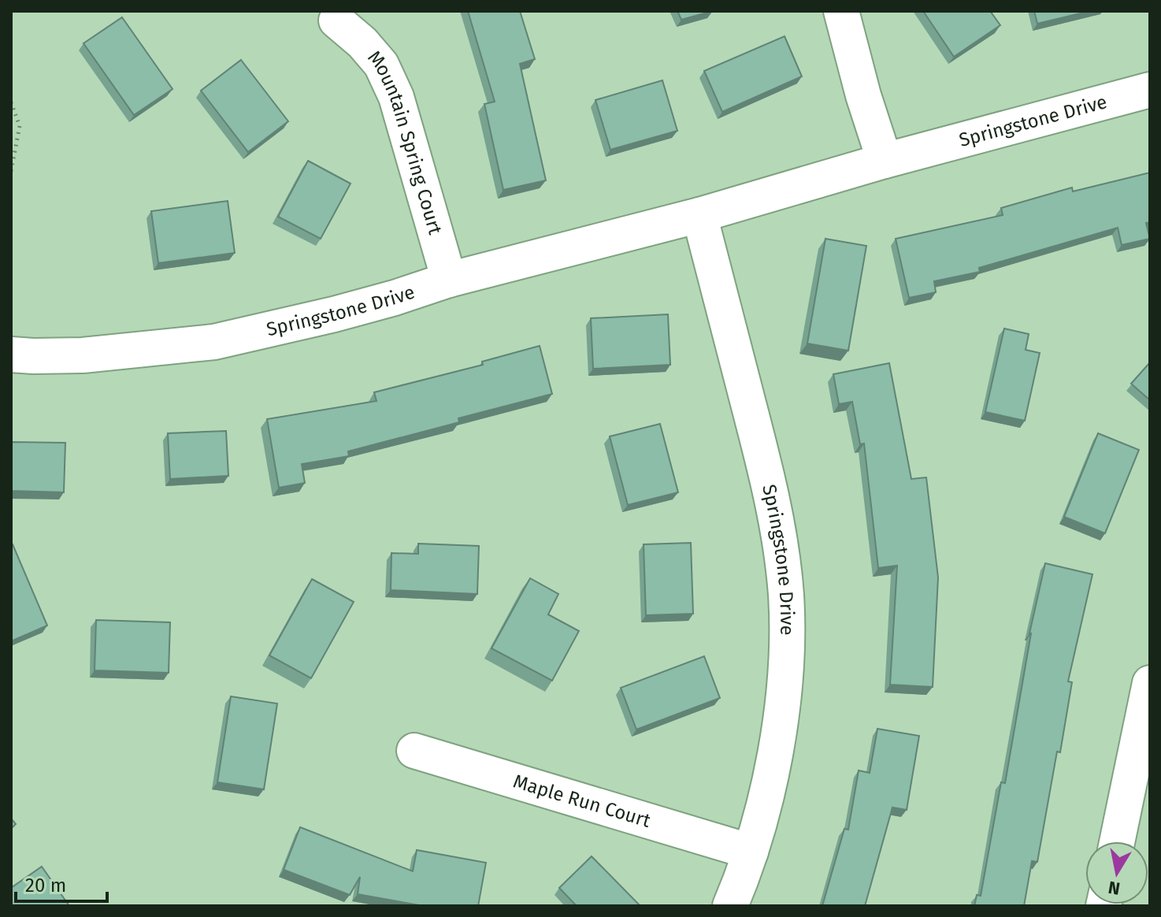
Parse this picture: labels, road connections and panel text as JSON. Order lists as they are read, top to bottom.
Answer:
{
  "streets": {
    "street": ["Springstone Drive", "Mountain Spring Court", "Maple Run Court"]
  },
  "crossings": [
    ["Springstone Drive", "Mountain Spring Court"],
    ["Springstone Drive", "Maple Run Court"]
  ],
  "scale_bar": "20 m",
  "north": "bottom"
}
